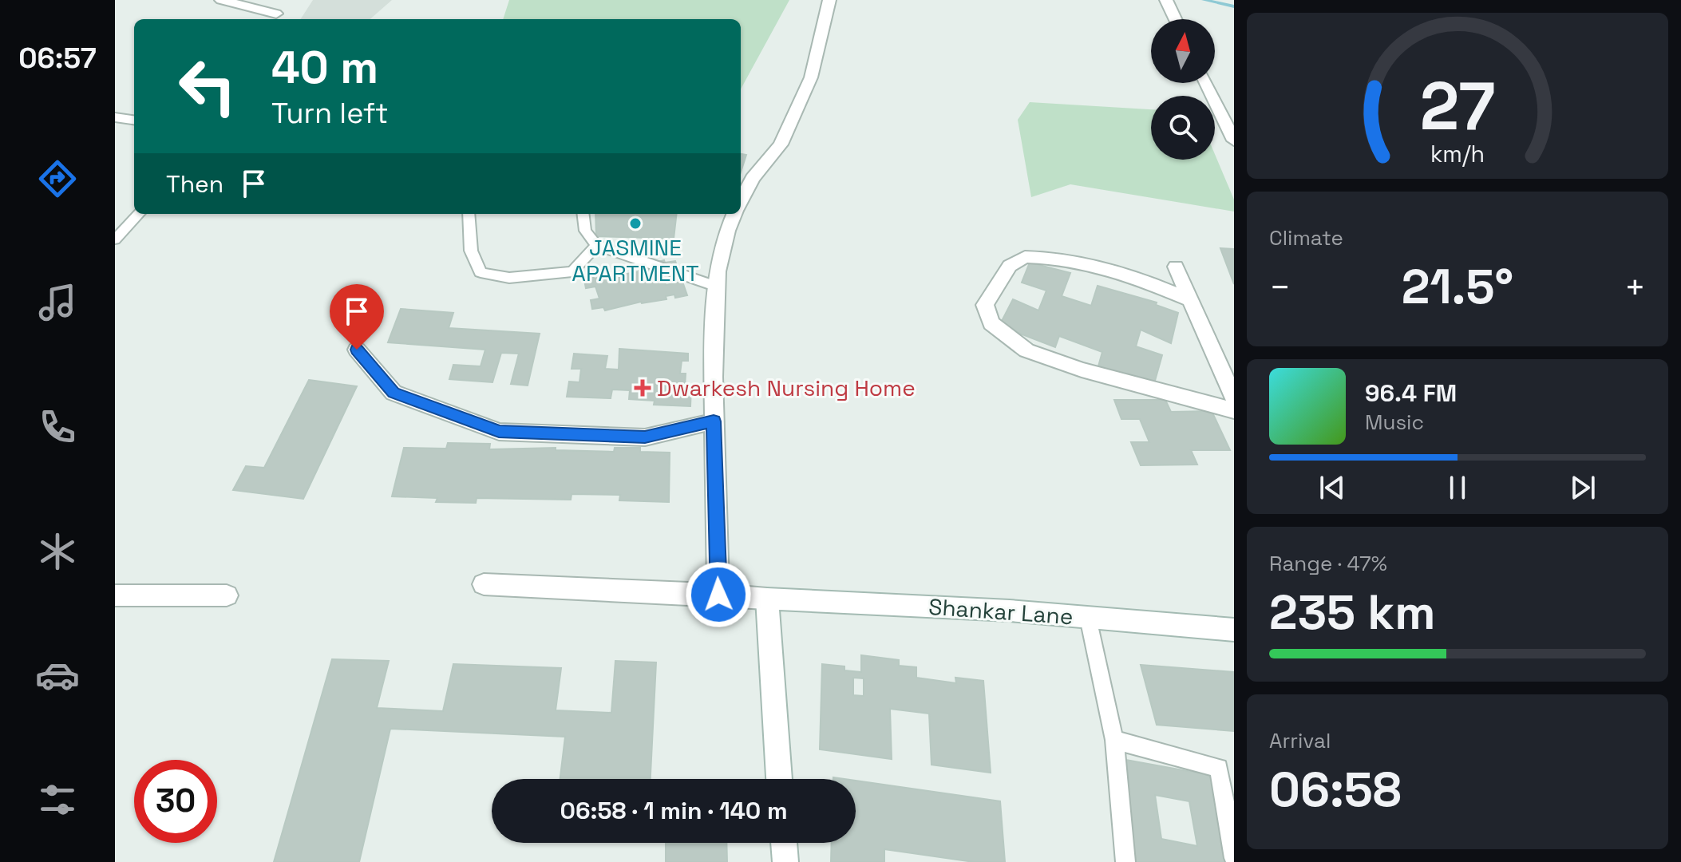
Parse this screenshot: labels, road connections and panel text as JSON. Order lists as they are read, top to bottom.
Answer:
{
  "streets": {
    "street": ["Shankar Lane"]
  },
  "places": {
    "other": ["JASMINE APARTMENT"],
    "health": ["Dwarkesh Nursing Home"]
  },
  "north": "top",
  "page": {
    "tabs": "06:57",
    "turn": ["40 m", "Turn left"],
    "then": "Then",
    "tile": [
      "Climate",
      ["Range · 47%", "235 km"],
      ["Arrival", "06:58"]
    ],
    "heat": ["−", "21.5°", "+"],
    "song": ["96.4 FM", "Music"],
    "limit": "30",
    "trip": "06:58 · 1 min · 140 m",
    "gauge": ["27", "km/h"]
  }
}
